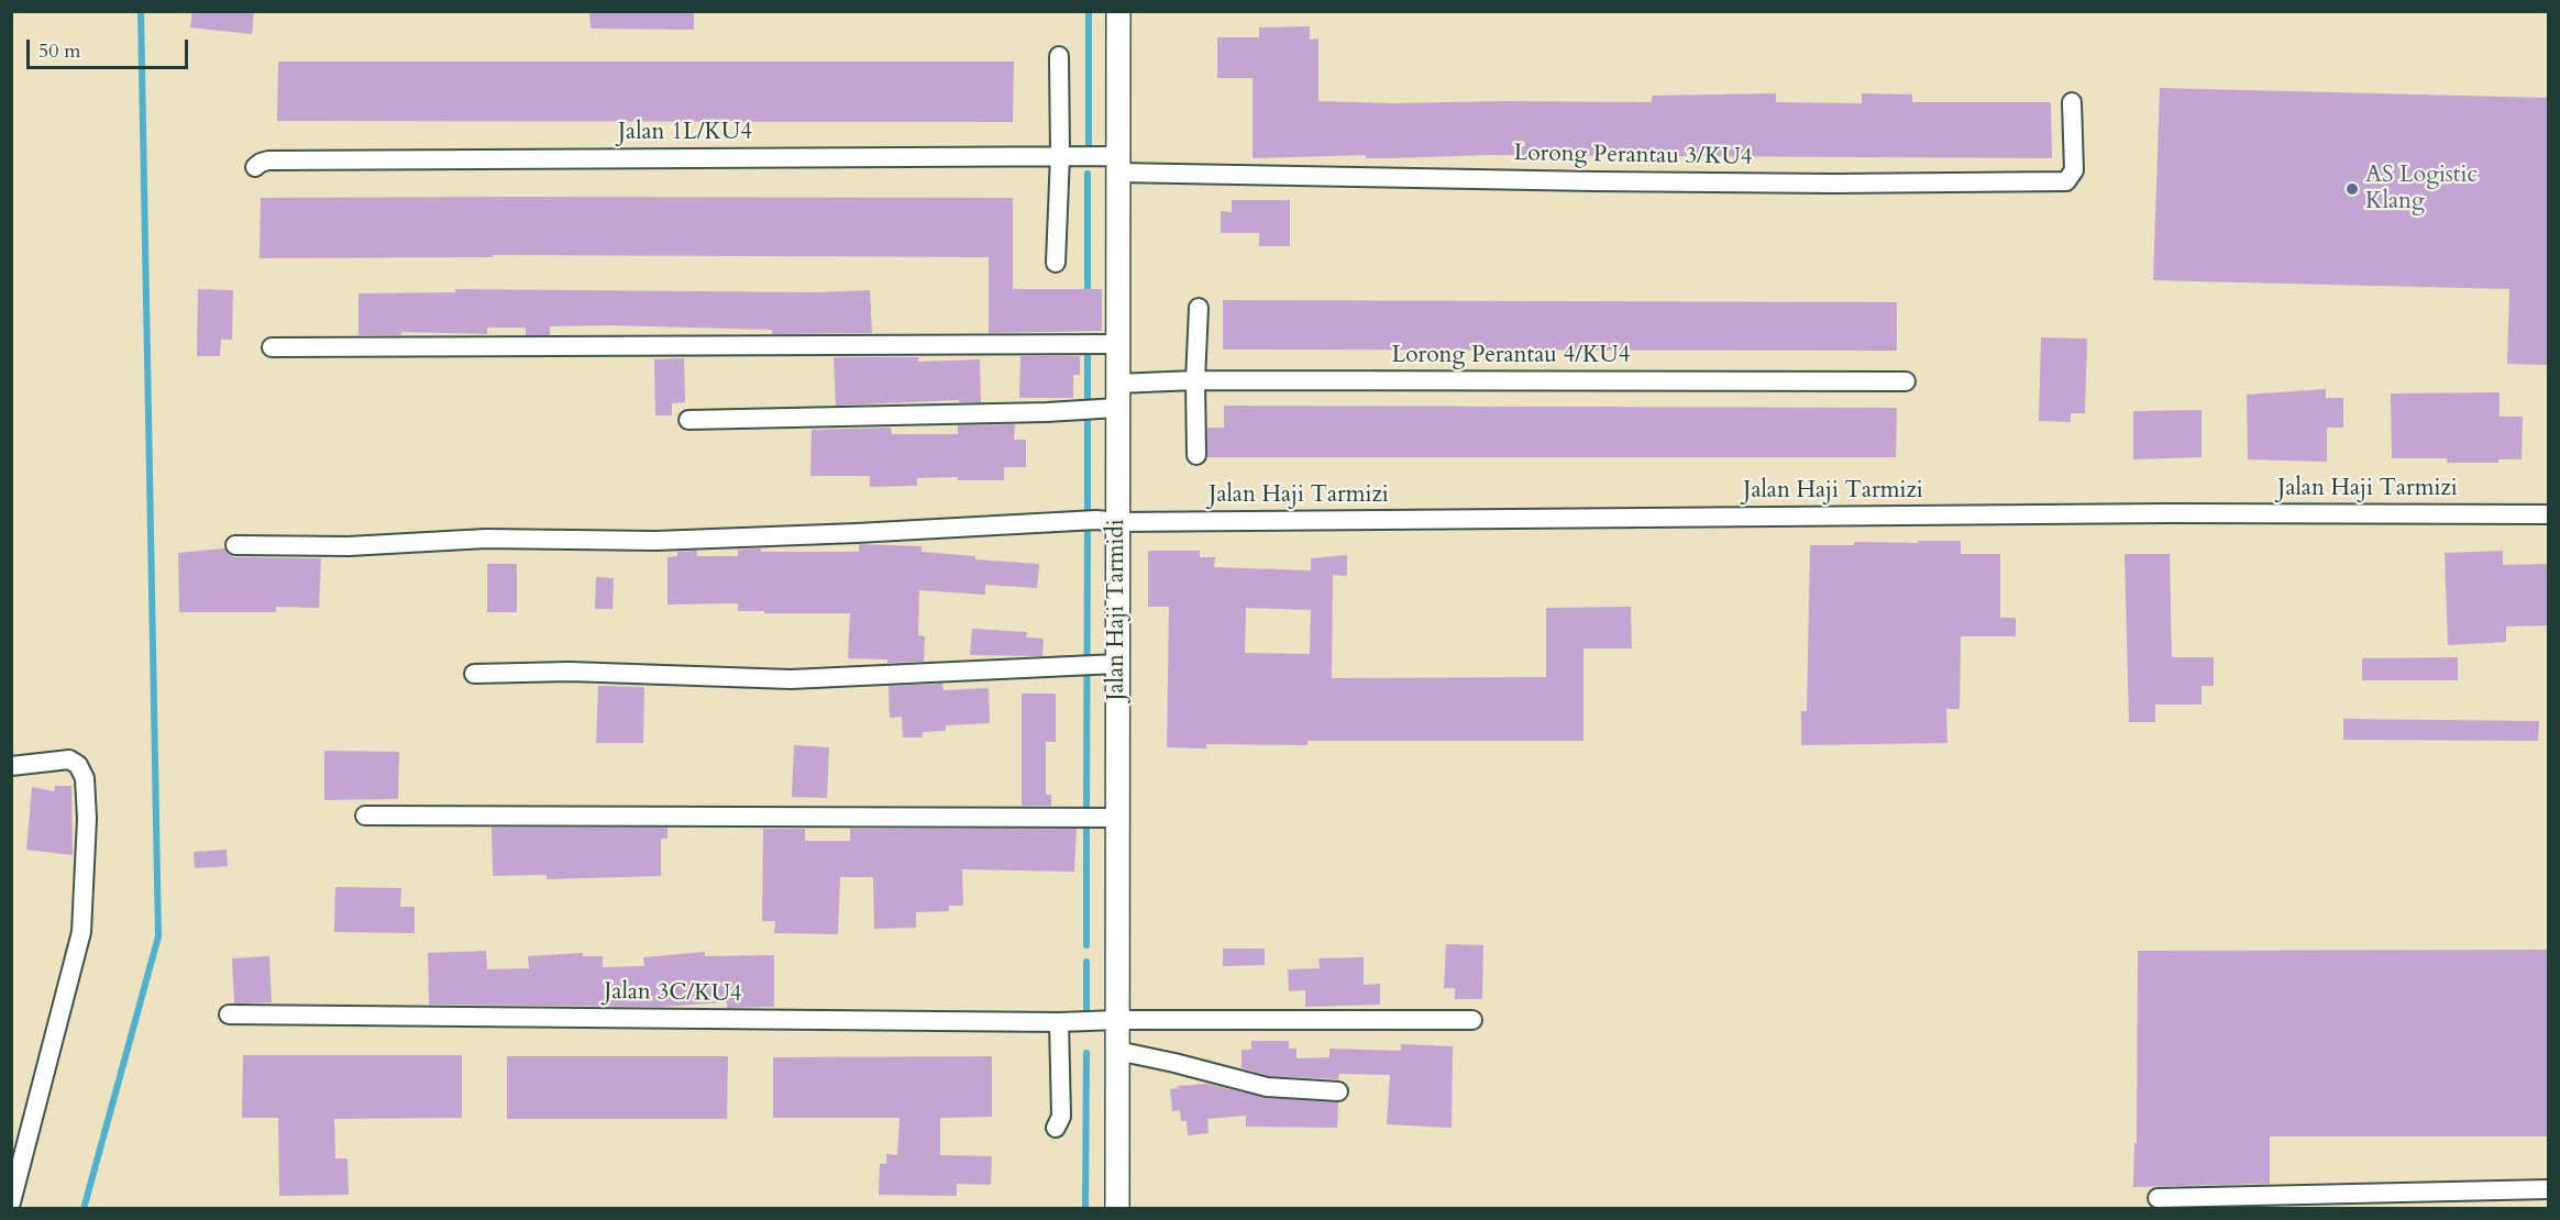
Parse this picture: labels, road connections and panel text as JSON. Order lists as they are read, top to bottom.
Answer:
{
  "streets": {
    "street": [
      "Jalan 1L/KU4",
      "Lorong Perantau 3/KU4",
      "Lorong Perantau 4/KU4",
      "Jalan Haji Tarmizi",
      "Jalan Haji Tarmidi",
      "Jalan 3C/KU4"
    ]
  },
  "crossings": [
    ["Jalan 1L/KU4", "Lorong Perantau 3/KU4"],
    ["Jalan 1L/KU4", "Jalan Haji Tarmidi"],
    ["Lorong Perantau 3/KU4", "Jalan Haji Tarmidi"],
    ["Lorong Perantau 4/KU4", "Jalan Haji Tarmidi"],
    ["Jalan Haji Tarmizi", "Jalan Haji Tarmidi"],
    ["Jalan Haji Tarmidi", "Jalan 3C/KU4"]
  ],
  "places": ["AS Logistic Klang"],
  "scale_bar": "50 m"
}
